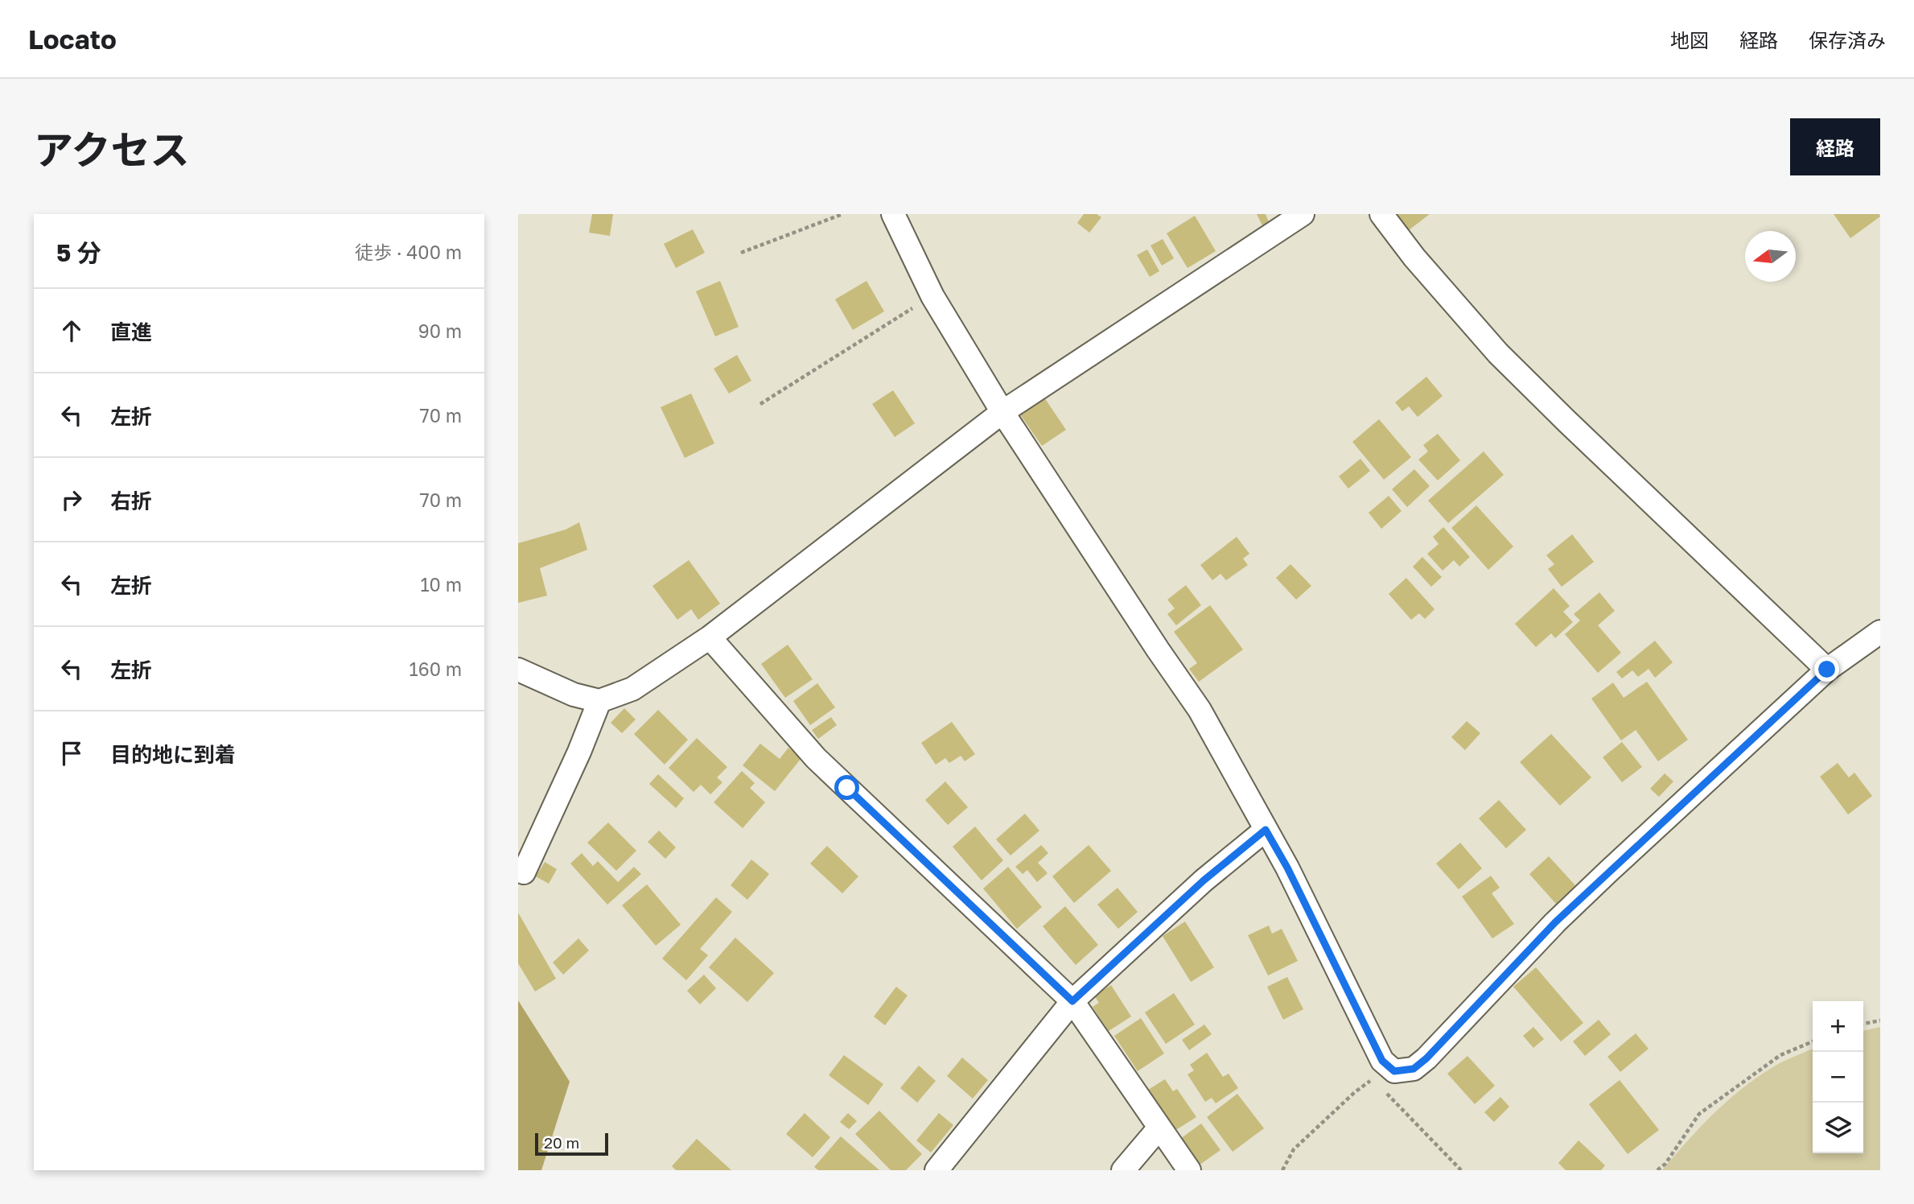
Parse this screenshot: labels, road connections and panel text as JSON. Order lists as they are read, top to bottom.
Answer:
{
  "scale_bar": "20 m",
  "north": "left",
  "page": {
    "header": "Locato",
    "nav": ["地図", "経路", "保存済み"],
    "title": "アクセス",
    "buttons": "経路",
    "heading": ["5 分", "徒歩 · 400 m"],
    "list": [
      ["直進", "90 m"],
      ["左折", "70 m"],
      ["右折", "70 m"],
      ["左折", "10 m"],
      ["左折", "160 m"],
      "目的地に到着"
    ],
    "map_buttons": ["+", "−"],
    "scale": "20 m"
  }
}
